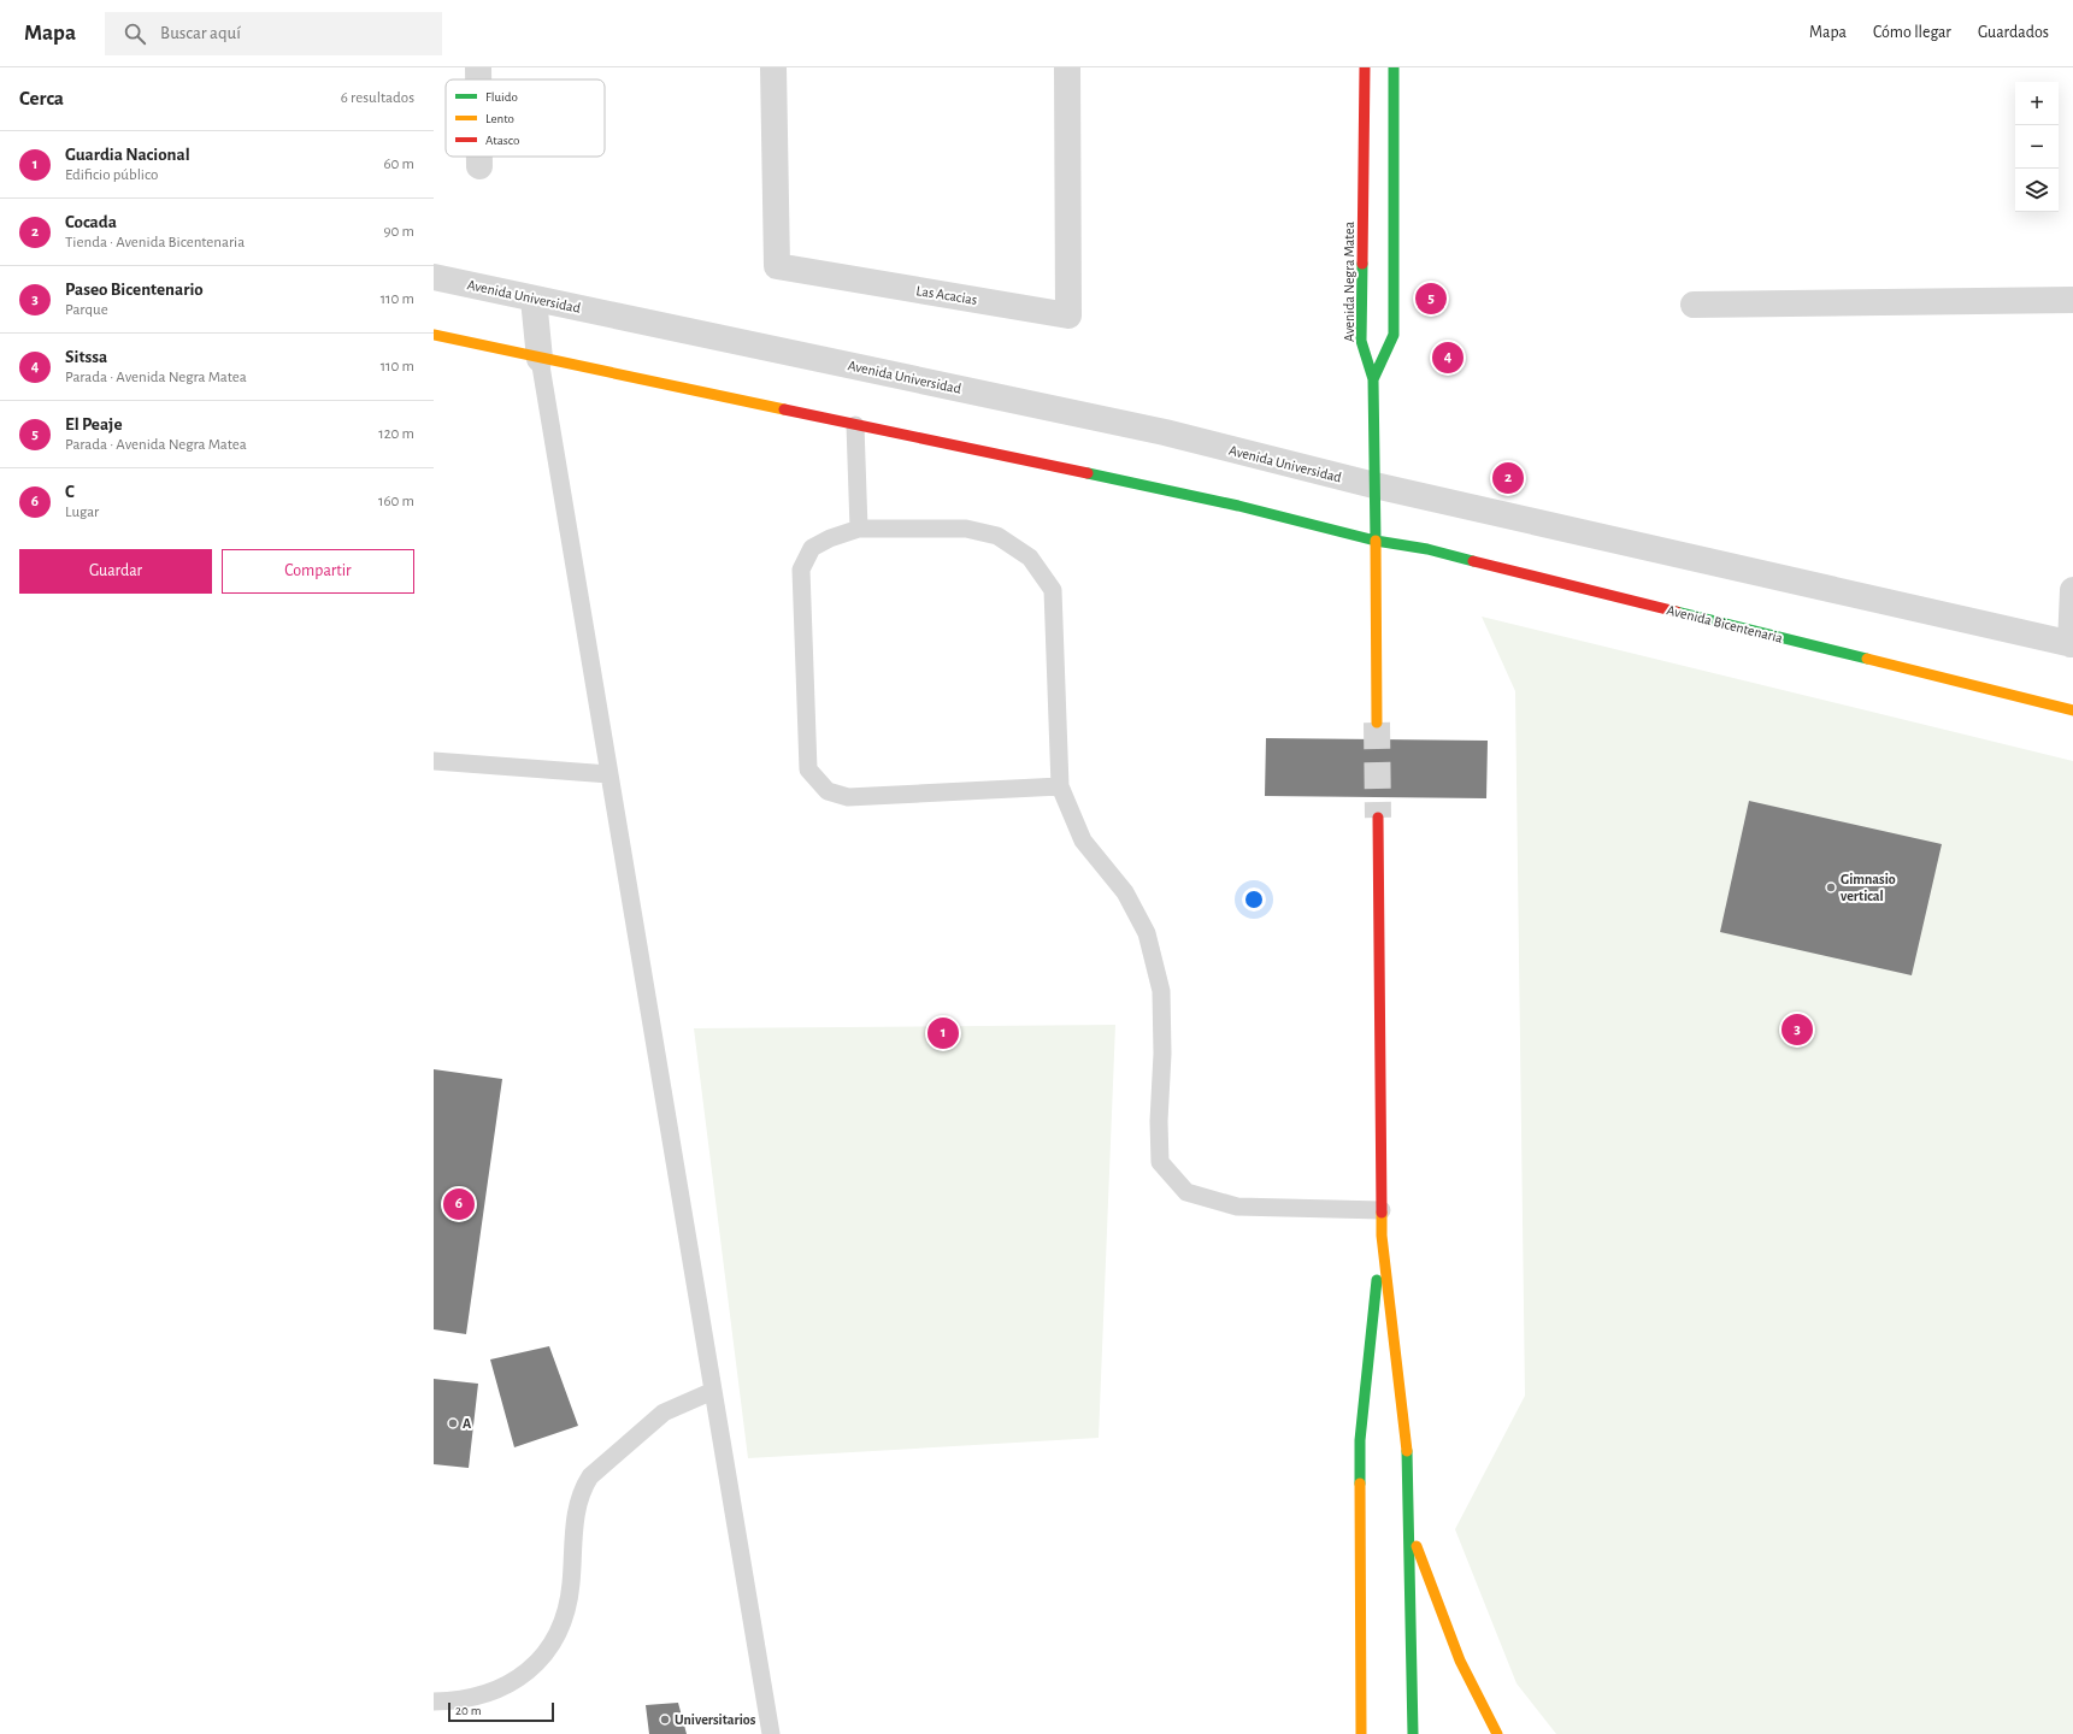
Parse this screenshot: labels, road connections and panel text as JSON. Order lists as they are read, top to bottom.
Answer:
{
  "streets": {
    "main road": ["Avenida Negra Matea", "Avenida Bicentenaria"],
    "street": ["Las Acacias", "Avenida Universidad"]
  },
  "places": ["Gimnasio vertical", "A", "Universitarios"],
  "legend": ["Fluido", "Lento", "Atasco"],
  "scale_bar": "20 m",
  "page": {
    "header": "Mapa",
    "search": "Buscar aquí",
    "nav": ["Mapa", "Cómo llegar", "Guardados"],
    "heading": ["Cerca", "6 resultados"],
    "map_buttons": ["+", "−"],
    "list": [
      {
        "mark": "1",
        "name": "Guardia Nacional",
        "note": "Edificio público",
        "value": "60 m"
      },
      {
        "mark": "2",
        "name": "Cocada",
        "note": "Tienda · Avenida Bicentenaria",
        "value": "90 m"
      },
      {
        "mark": "3",
        "name": "Paseo Bicentenario",
        "note": "Parque",
        "value": "110 m"
      },
      {
        "mark": "4",
        "name": "Sitssa",
        "note": "Parada · Avenida Negra Matea",
        "value": "110 m"
      },
      {
        "mark": "5",
        "name": "El Peaje",
        "note": "Parada · Avenida Negra Matea",
        "value": "120 m"
      },
      {
        "mark": "6",
        "name": "C",
        "note": "Lugar",
        "value": "160 m"
      }
    ],
    "pins": [
      "5",
      "4",
      "2",
      "3",
      "1",
      "6"
    ],
    "buttons": ["Guardar", "Compartir"],
    "scale": "20 m"
  }
}
